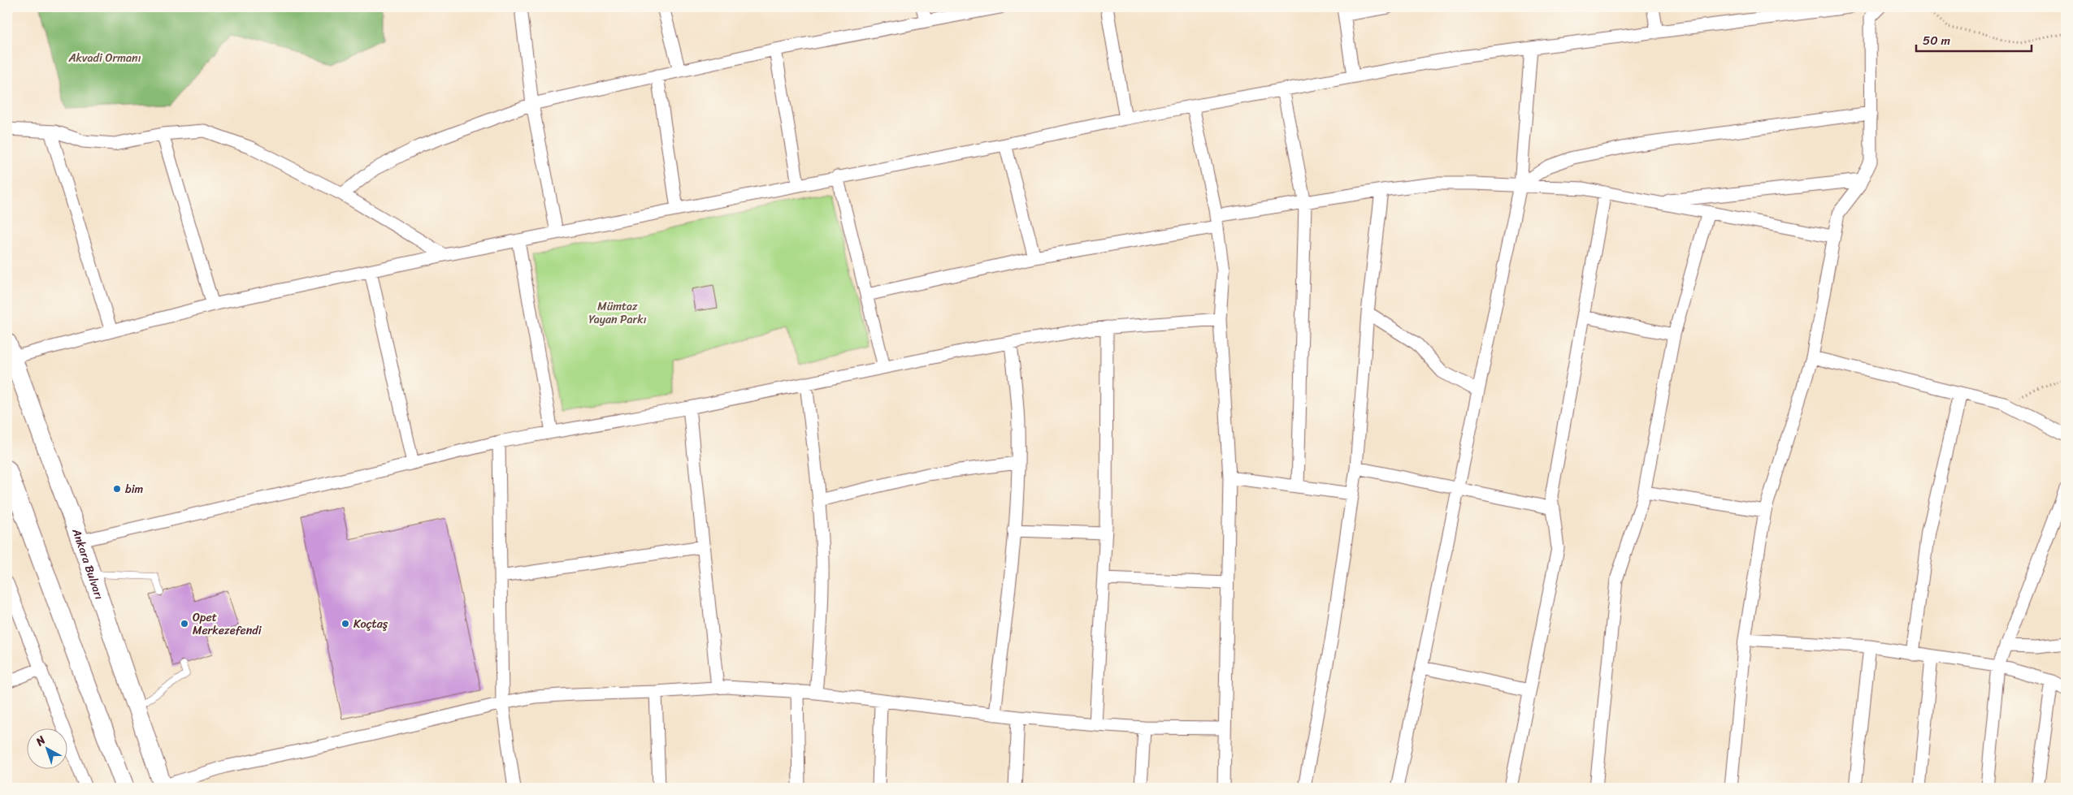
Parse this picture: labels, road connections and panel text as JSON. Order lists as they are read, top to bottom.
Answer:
{
  "streets": {
    "main road": ["Ankara Bulvarı"]
  },
  "parks": ["Akvadi Ormanı", "Mümtaz Yayan Parkı"],
  "places": ["bim", "Opet Merkezefendi", "Koçtaş"],
  "scale_bar": "50 m",
  "north": "top left"
}
